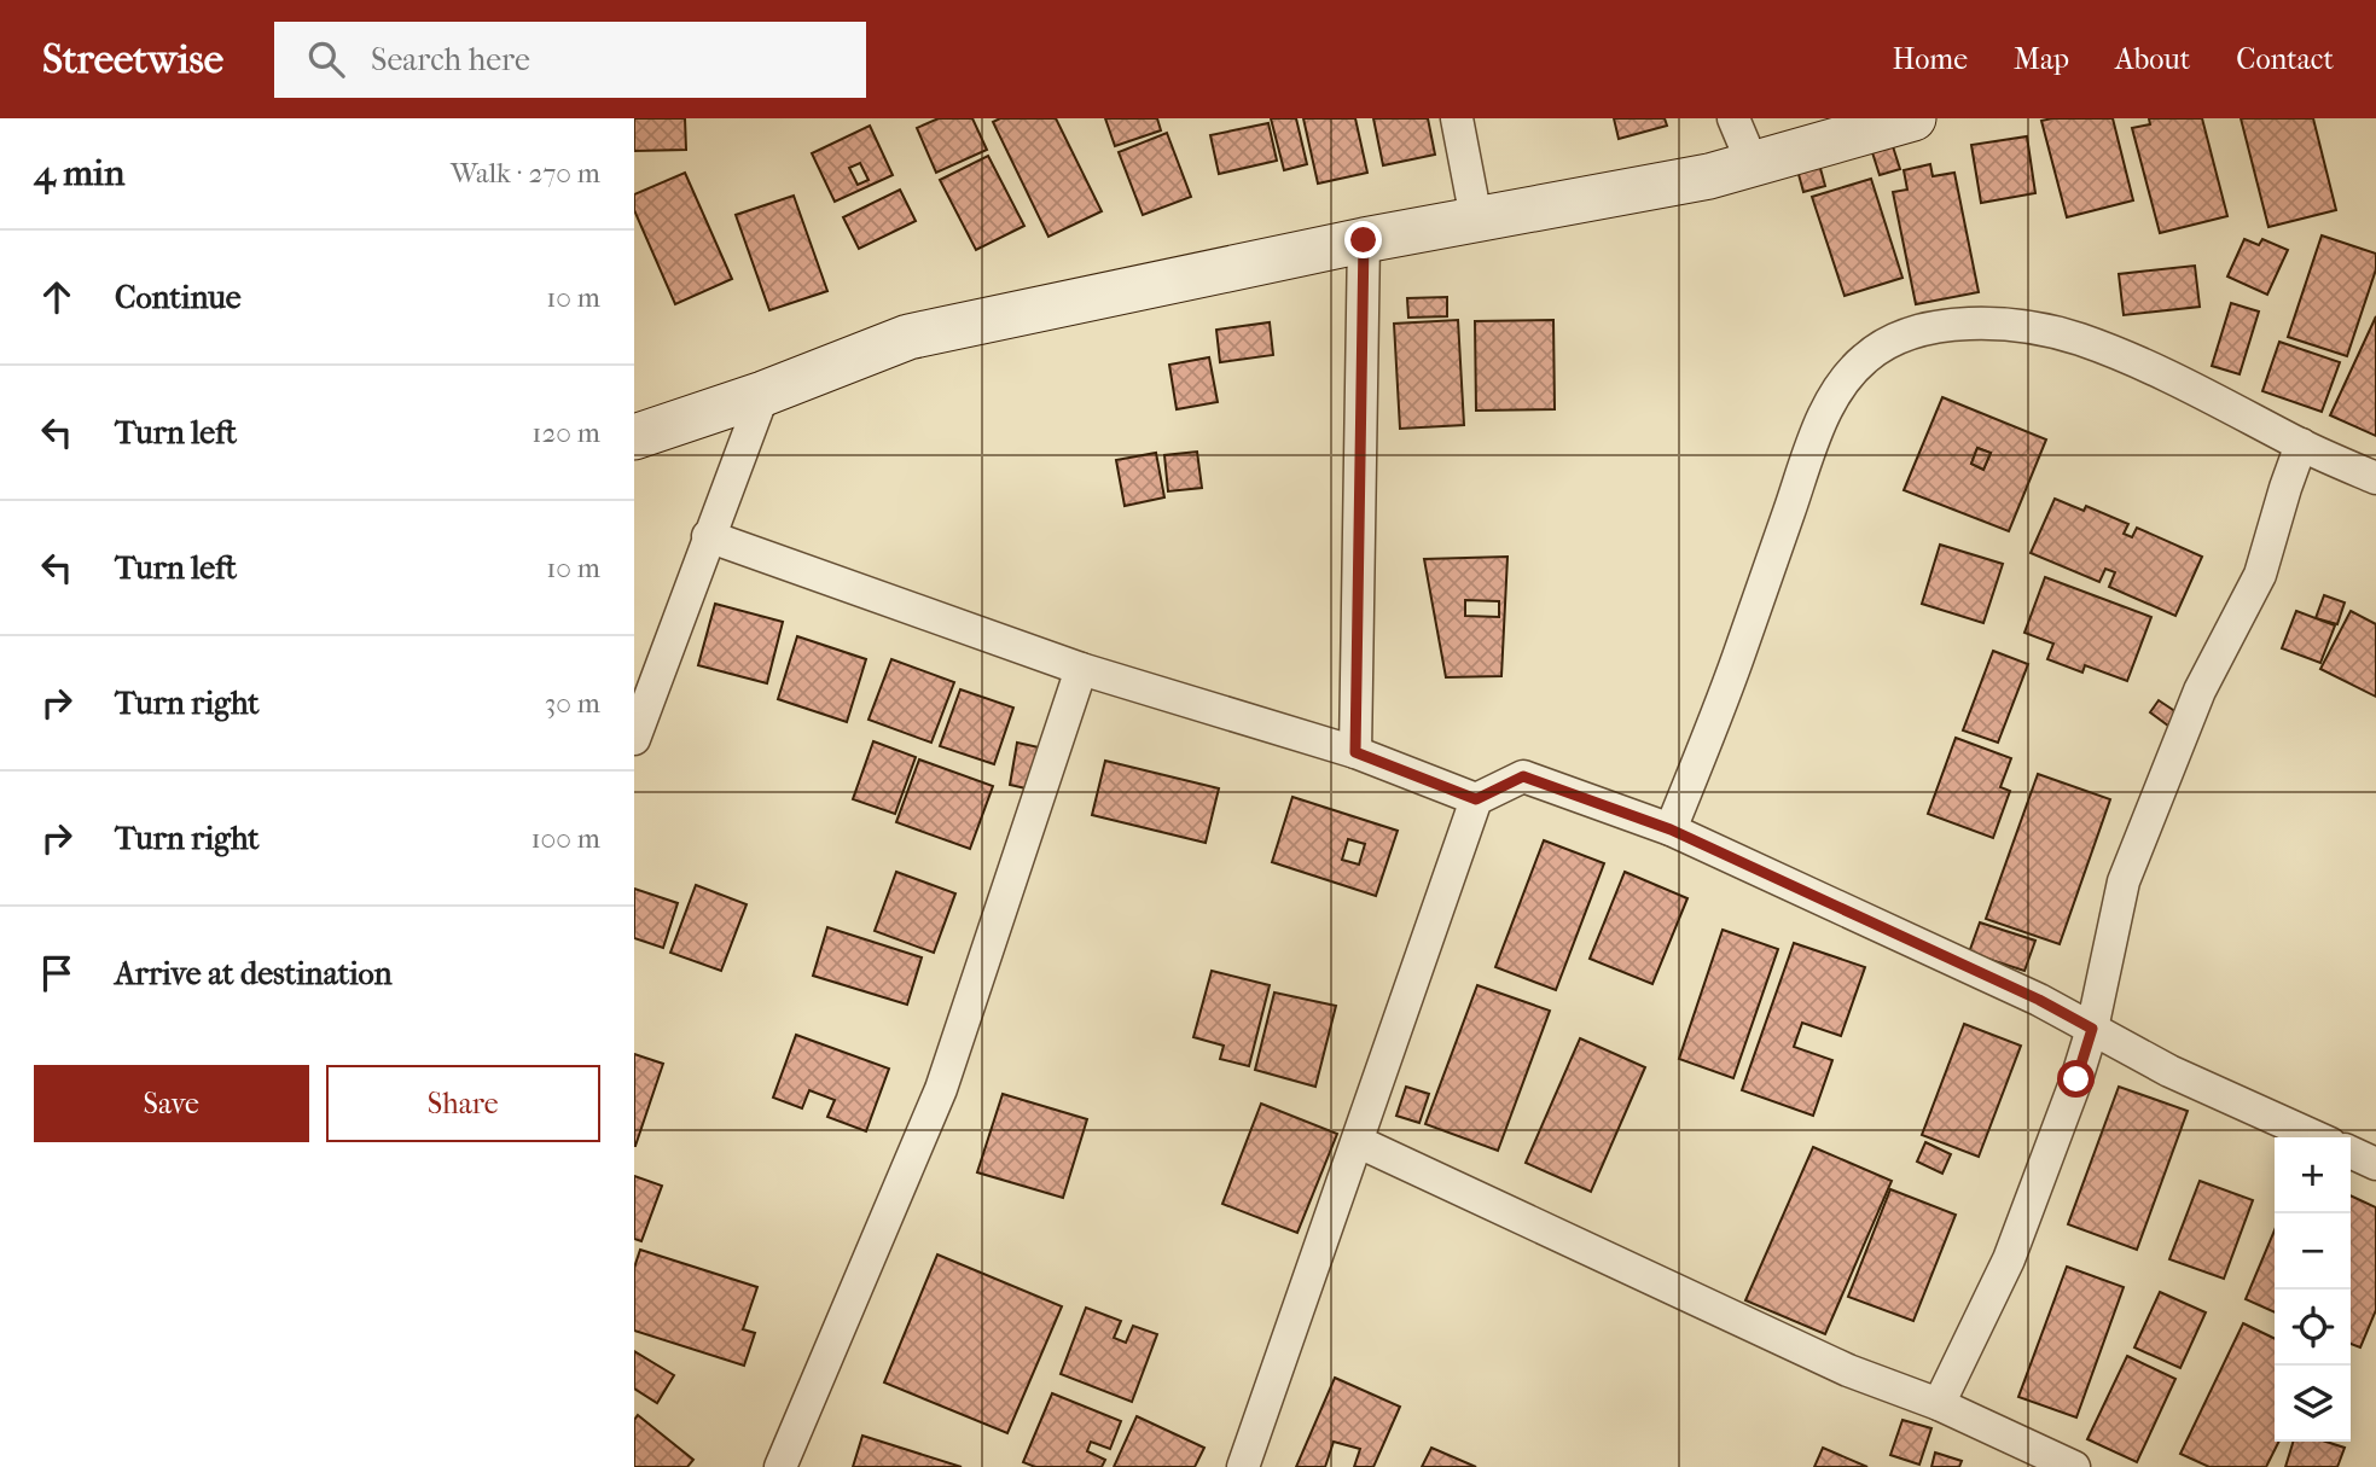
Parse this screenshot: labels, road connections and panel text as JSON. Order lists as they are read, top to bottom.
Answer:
{
  "page": {
    "header": "Streetwise",
    "search": "Search here",
    "nav": [
      "Home",
      "Map",
      "About",
      "Contact"
    ],
    "heading": ["4 min", "Walk · 270 m"],
    "list": [
      ["Continue", "10 m"],
      ["Turn left", "120 m"],
      ["Turn left", "10 m"],
      ["Turn right", "30 m"],
      ["Turn right", "100 m"],
      "Arrive at destination"
    ],
    "buttons": ["Save", "Share"],
    "map_buttons": ["+", "−"]
  }
}
